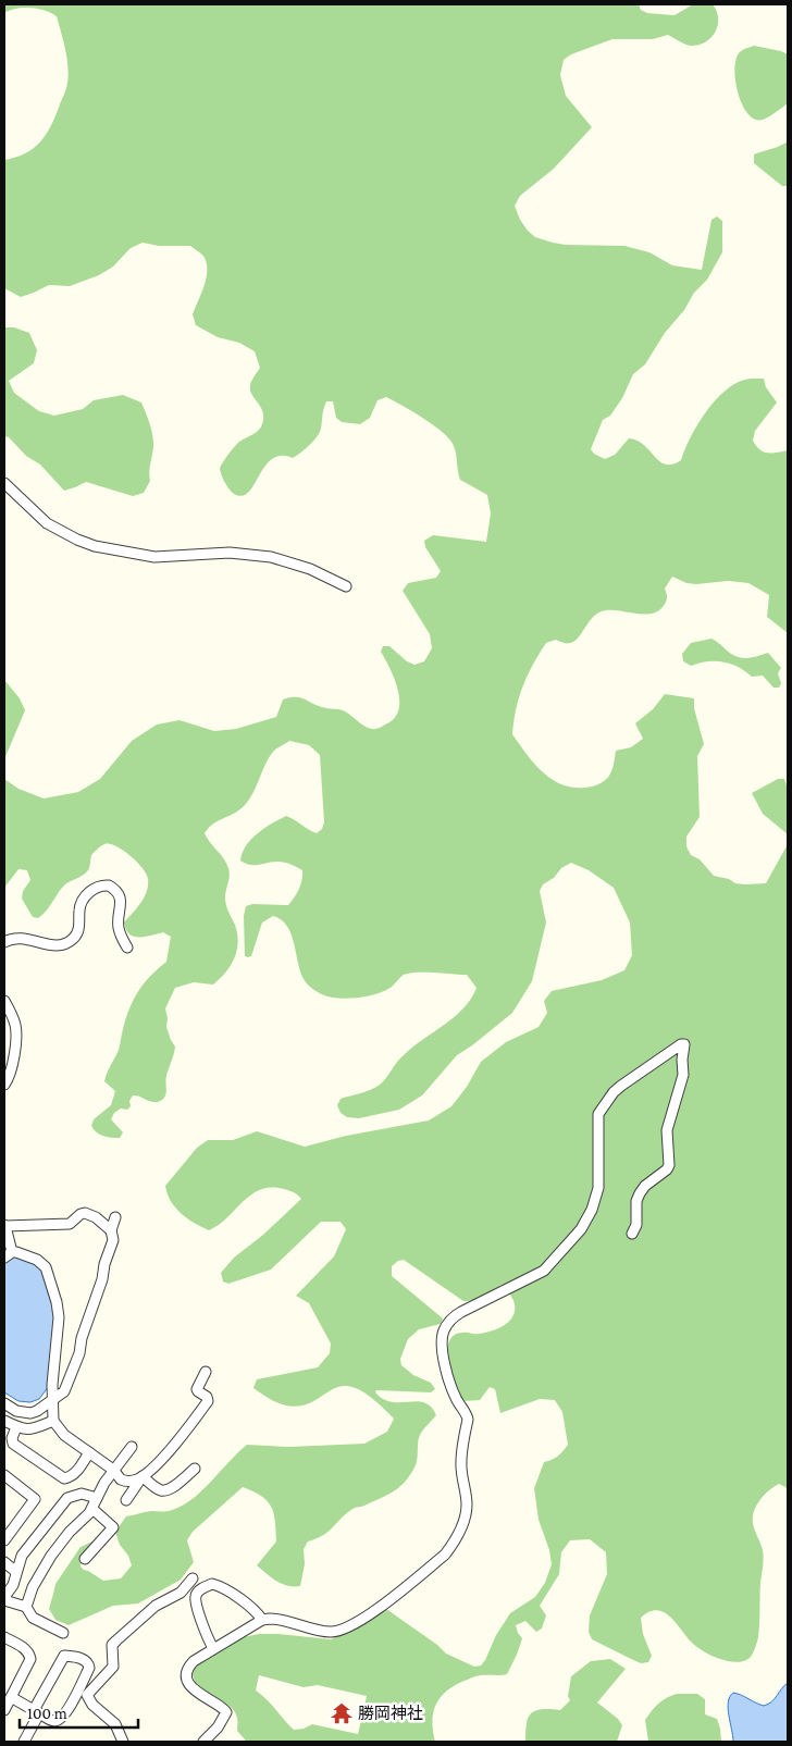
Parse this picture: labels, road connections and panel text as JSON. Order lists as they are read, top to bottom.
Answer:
{
  "places": {
    "temple": ["勝岡神社"]
  },
  "scale_bar": "100 m"
}
